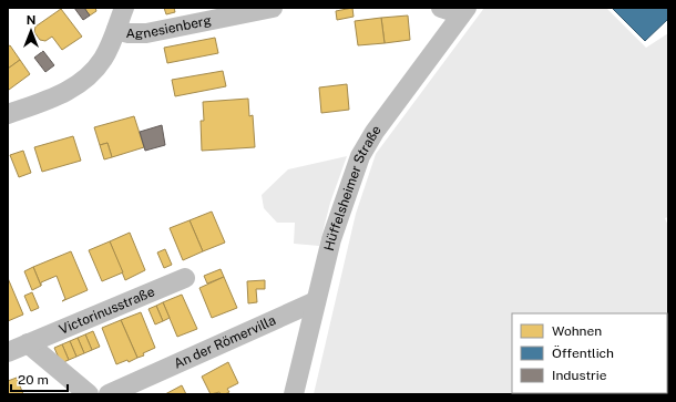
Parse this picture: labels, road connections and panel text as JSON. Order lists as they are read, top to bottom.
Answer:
{
  "streets": {
    "street": [
      "Agnesienberg",
      "Hüffelsheimer Straße",
      "Victorinusstraße",
      "An der Römervilla"
    ]
  },
  "crossings": [
    ["Hüffelsheimer Straße", "An der Römervilla"]
  ],
  "legend": ["Wohnen", "Öffentlich", "Industrie"],
  "scale_bar": "20 m",
  "north": "top"
}
